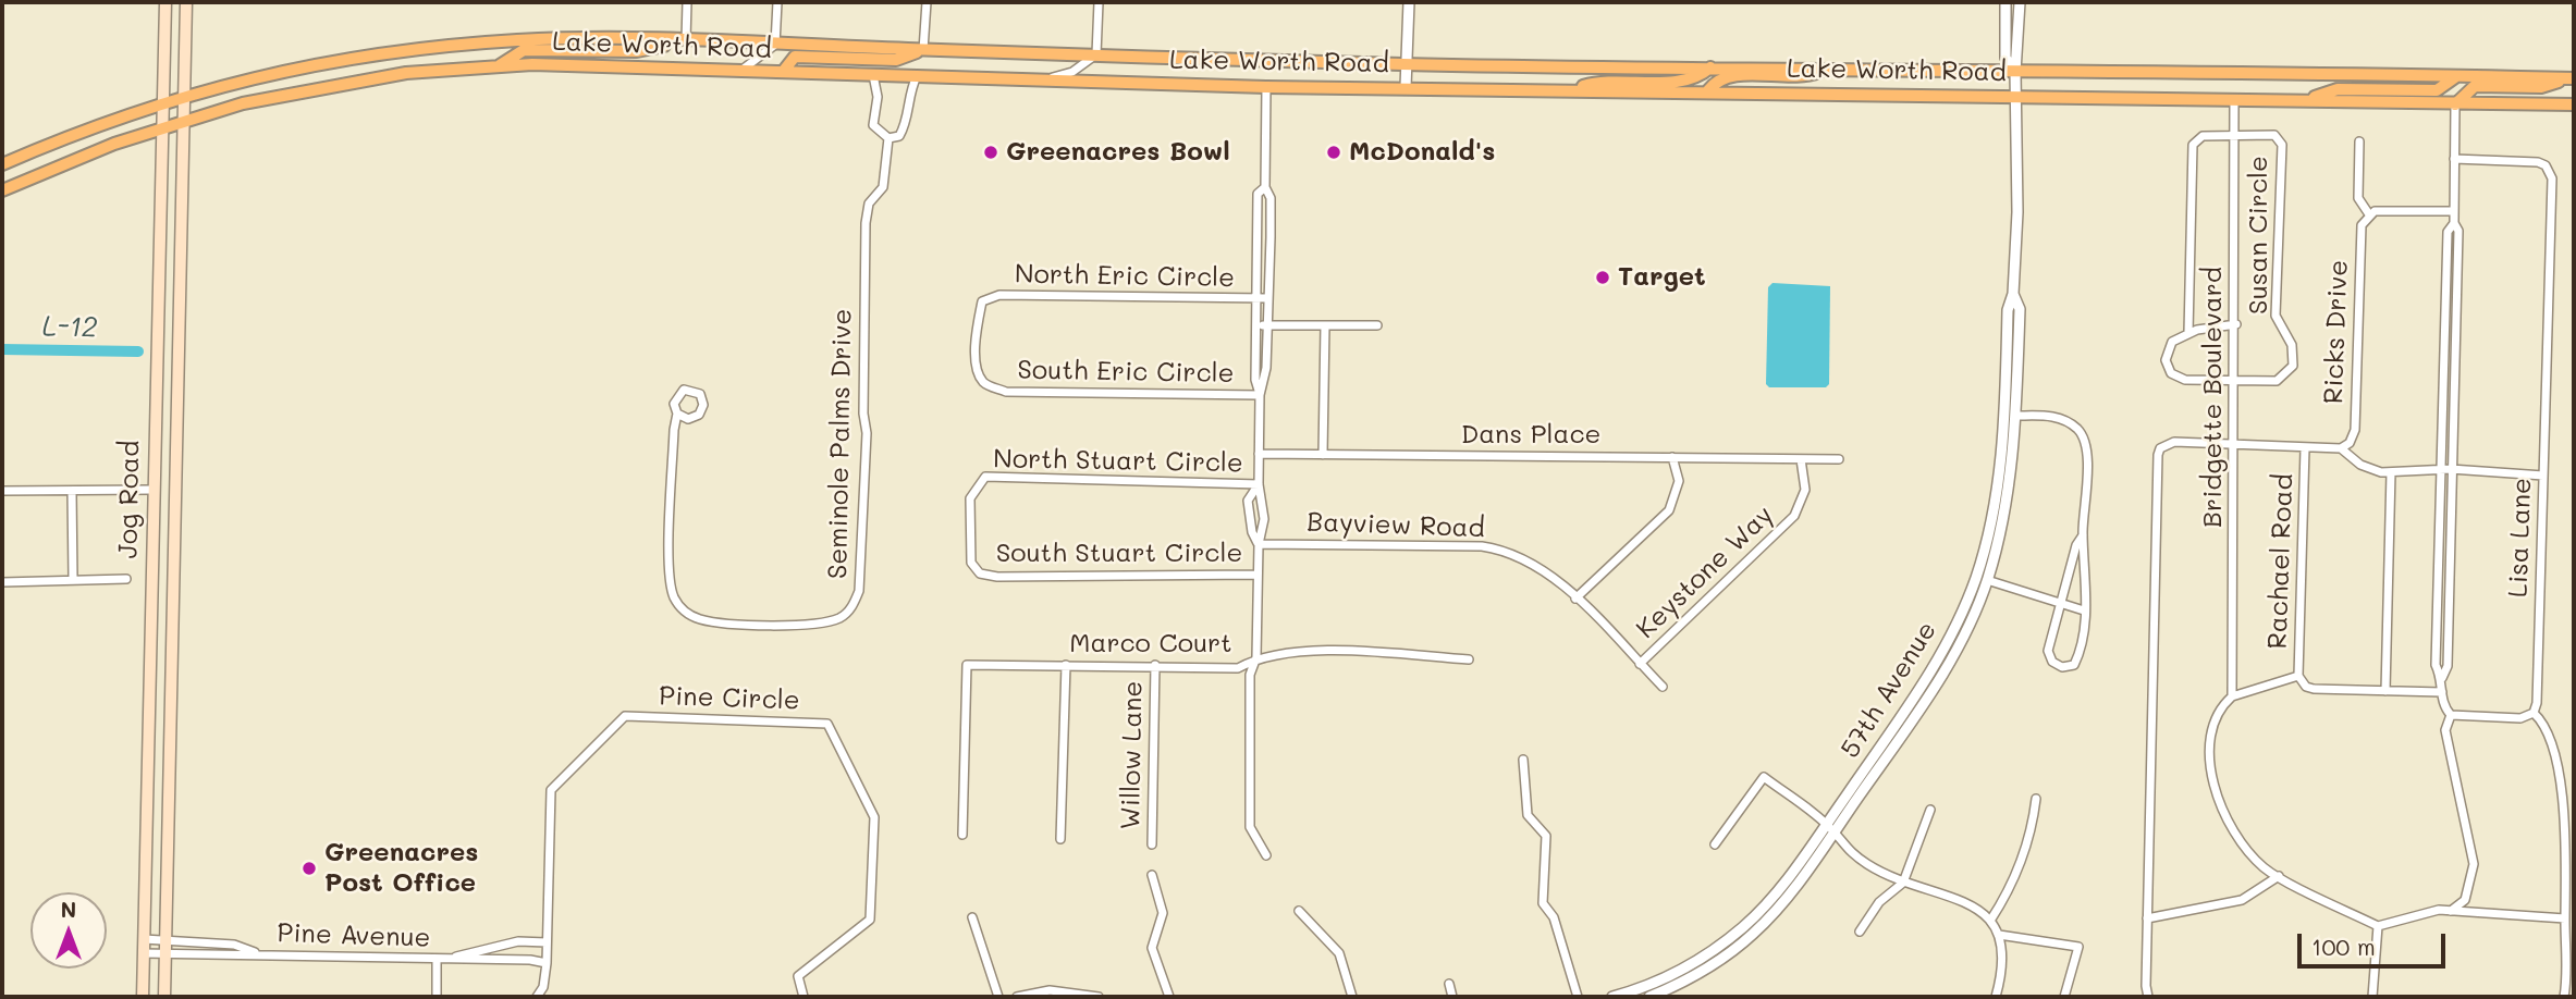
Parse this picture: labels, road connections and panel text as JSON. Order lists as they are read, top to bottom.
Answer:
{
  "streets": {
    "main road": ["Lake Worth Road", "Jog Road"],
    "street": [
      "Susan Circle",
      "North Eric Circle",
      "Ricks Drive",
      "South Eric Circle",
      "Bridgette Boulevard",
      "Dans Place",
      "Seminole Palms Drive",
      "North Stuart Circle",
      "Bayview Road",
      "Lisa Lane",
      "South Stuart Circle",
      "Rachael Road",
      "Keystone Way",
      "Marco Court",
      "57th Avenue",
      "Pine Circle",
      "Willow Lane",
      "Pine Avenue"
    ]
  },
  "crossings": [
    ["Lake Worth Road", "Bridgette Boulevard"],
    ["Lake Worth Road", "Seminole Palms Drive"],
    ["Lake Worth Road", "Jog Road"],
    ["Lake Worth Road", "57th Avenue"],
    ["Susan Circle", "Bridgette Boulevard"],
    ["North Eric Circle", "South Eric Circle"],
    ["Ricks Drive", "Rachael Road"],
    ["Bridgette Boulevard", "Rachael Road"],
    ["Dans Place", "Keystone Way"],
    ["North Stuart Circle", "South Stuart Circle"],
    ["Jog Road", "Pine Avenue"],
    ["Bayview Road", "Keystone Way"],
    ["Marco Court", "Willow Lane"],
    ["Pine Circle", "Pine Avenue"]
  ],
  "water": ["L-12"],
  "places": [
    "Greenacres Bowl",
    "McDonald's",
    "Target",
    "Greenacres Post Office"
  ],
  "scale_bar": "100 m",
  "north": "top"
}
